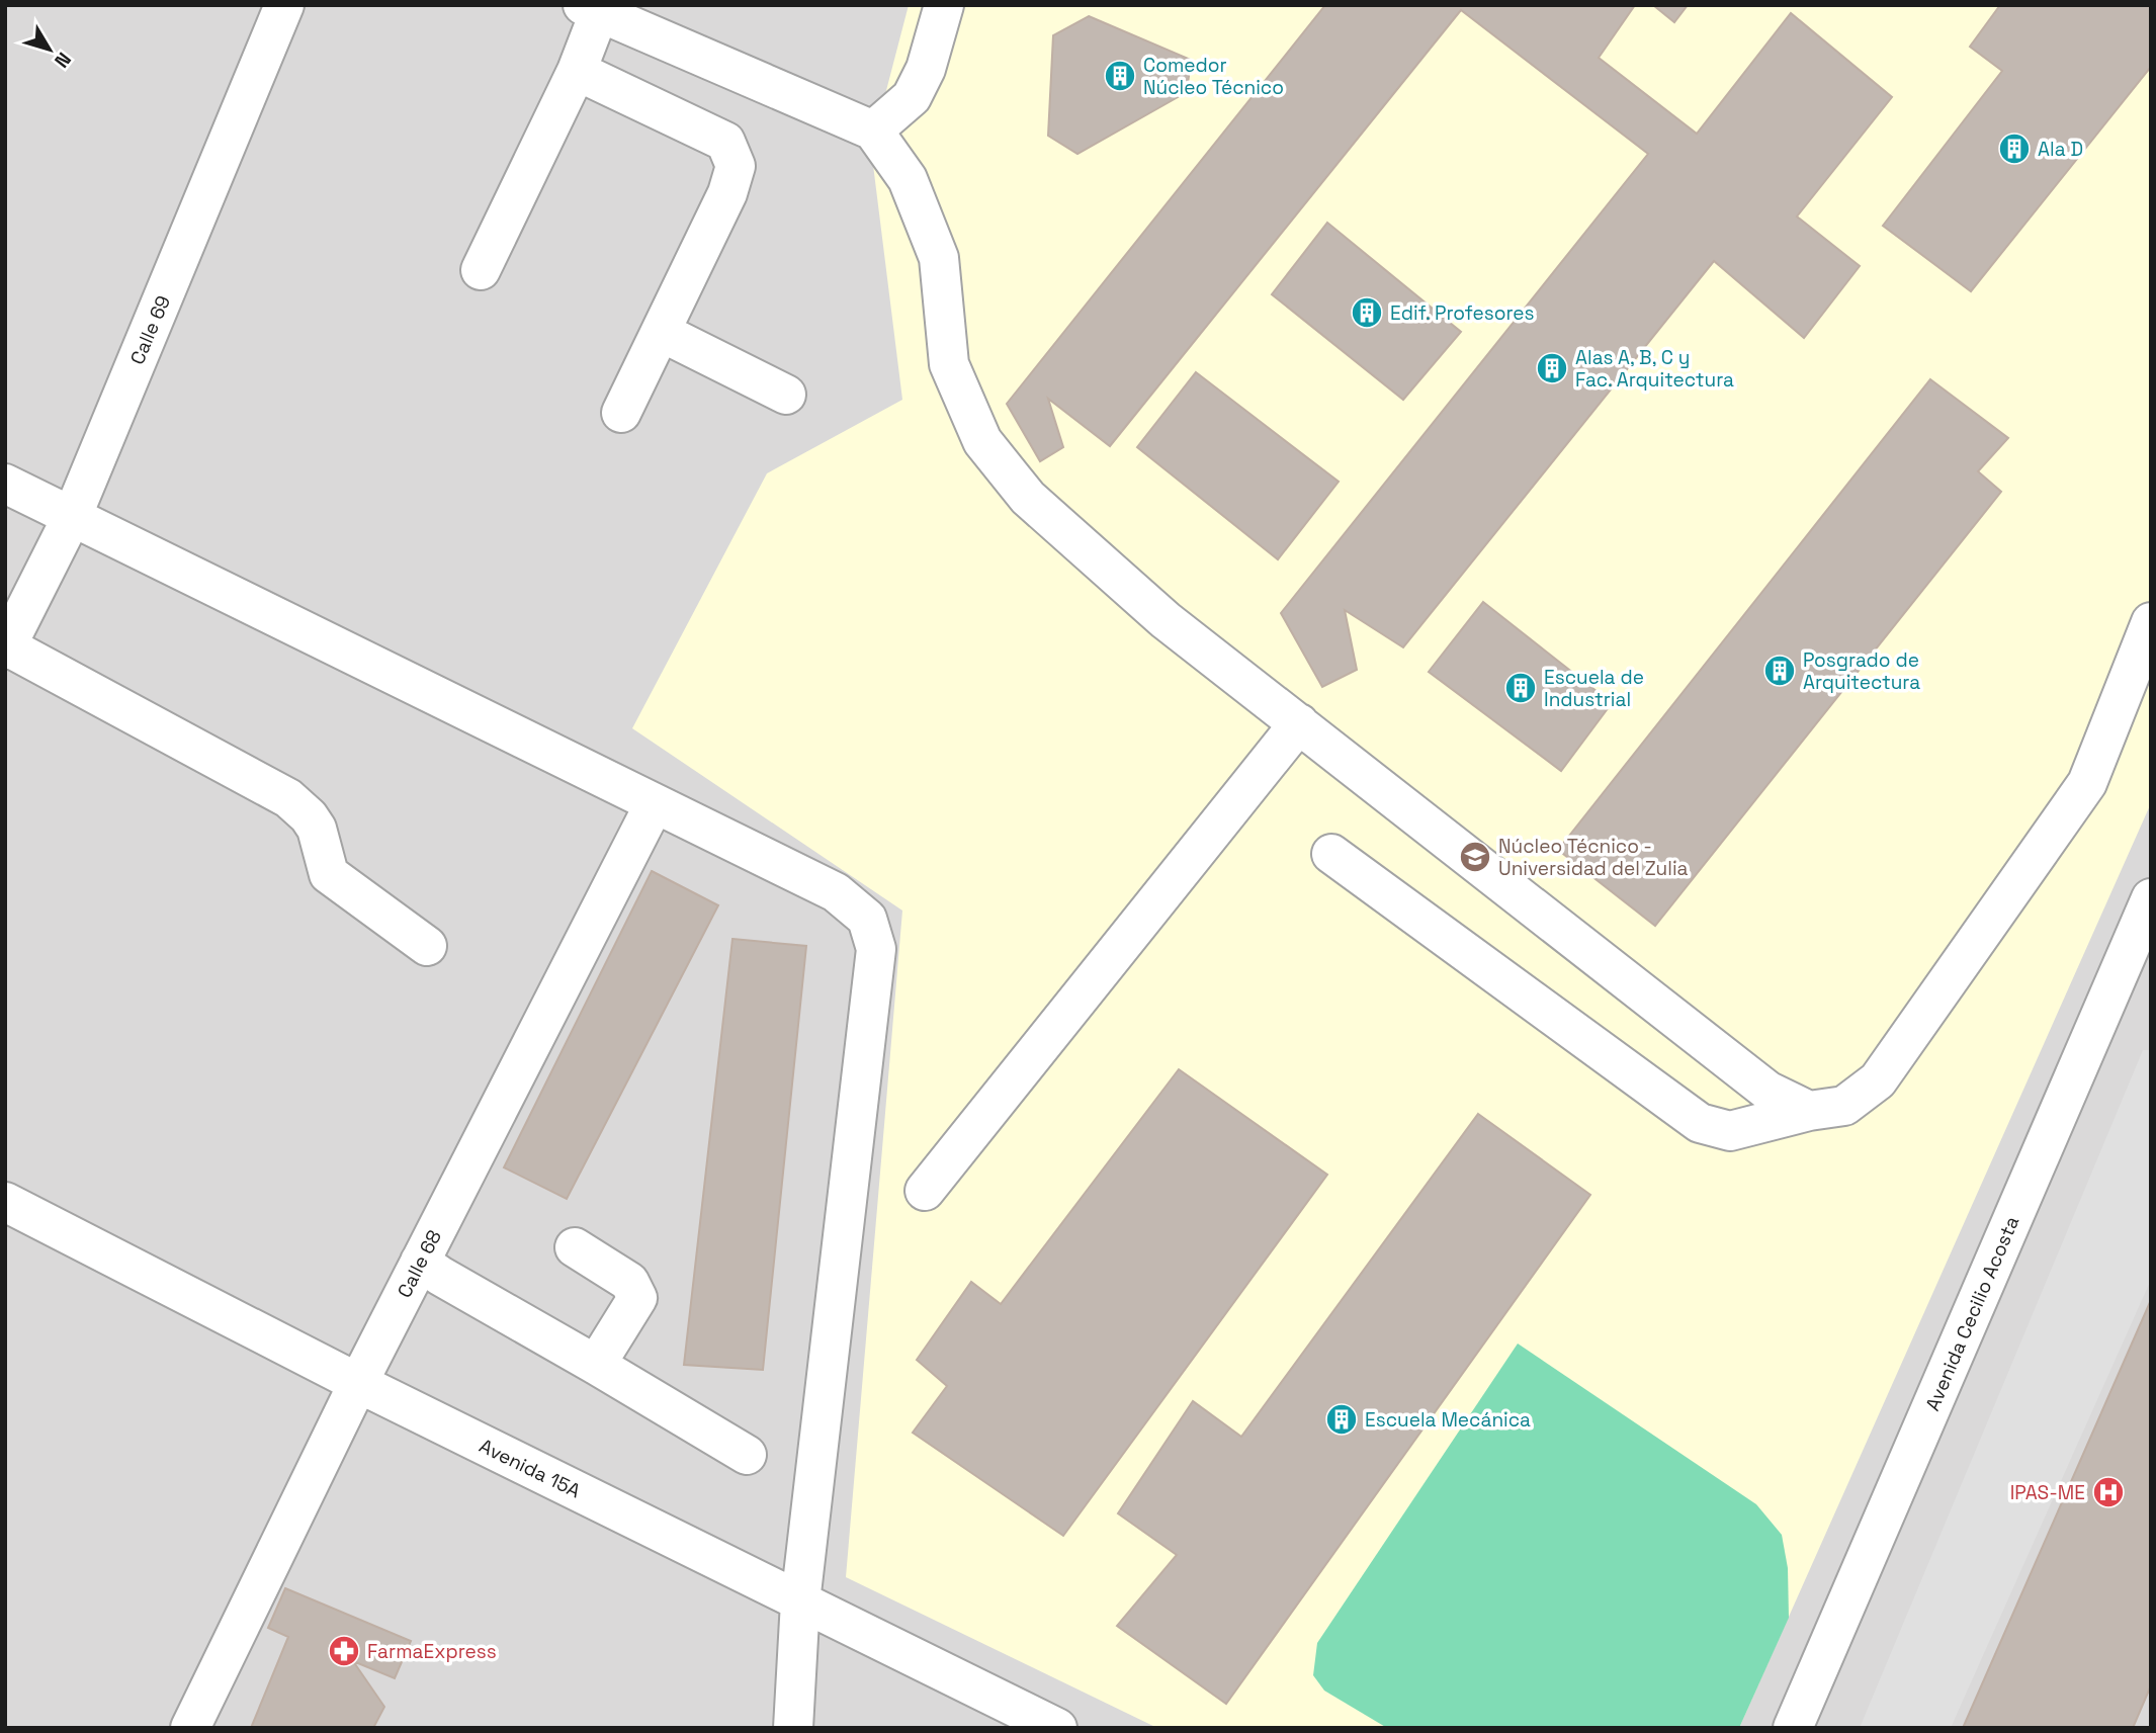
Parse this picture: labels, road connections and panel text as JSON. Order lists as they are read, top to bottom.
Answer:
{
  "streets": {
    "street": [
      "Calle 69",
      "Calle 68",
      "Avenida Cecilio Acosta",
      "Avenida 15A"
    ]
  },
  "crossings": [
    ["Calle 68", "Avenida 15A"]
  ],
  "places": {
    "building": [
      "Comedor Núcleo Técnico",
      "Ala D",
      "Edif. Profesores",
      "Alas A, B, C y Fac. Arquitectura",
      "Posgrado de Arquitectura",
      "Escuela de Industrial",
      "Escuela Mecánica"
    ],
    "school or university": ["Núcleo Técnico - Universidad del Zulia"],
    "hospital": ["IPAS-ME"],
    "pharmacy": ["FarmaExpress"]
  },
  "north": "bottom right"
}
